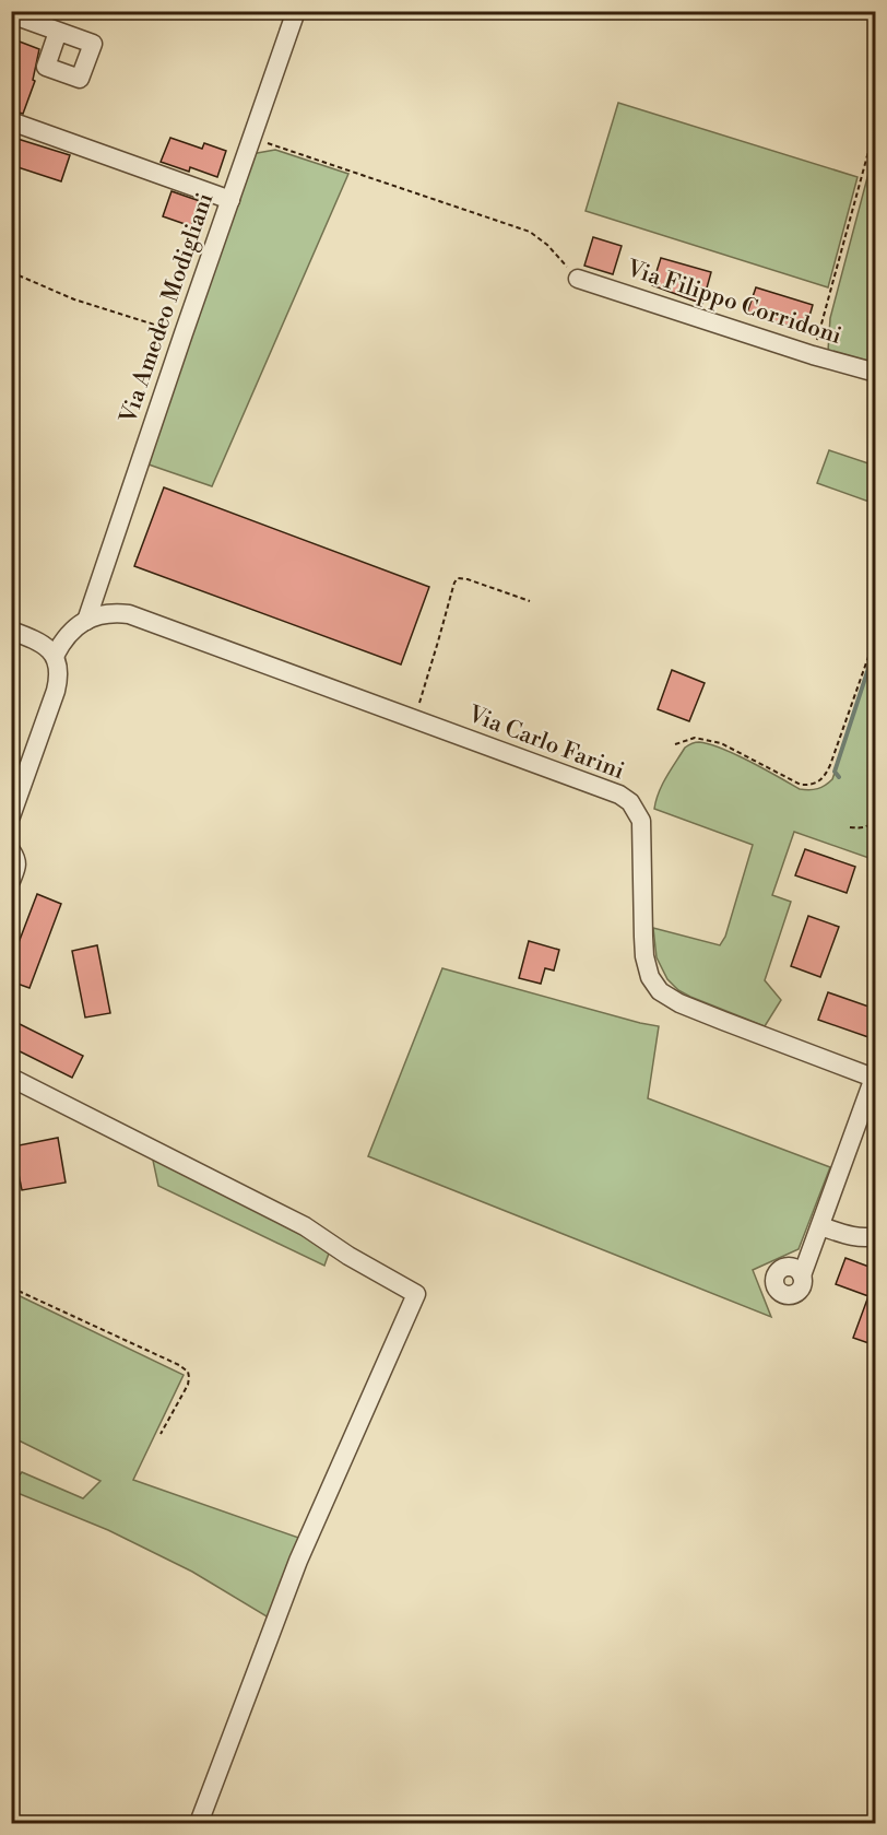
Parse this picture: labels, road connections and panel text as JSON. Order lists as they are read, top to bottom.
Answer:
{
  "streets": {
    "street": ["Via Filippo Corridoni", "Via Amedeo Modigliani", "Via Carlo Farini"]
  },
  "crossings": [
    ["Via Amedeo Modigliani", "Via Carlo Farini"]
  ]
}
